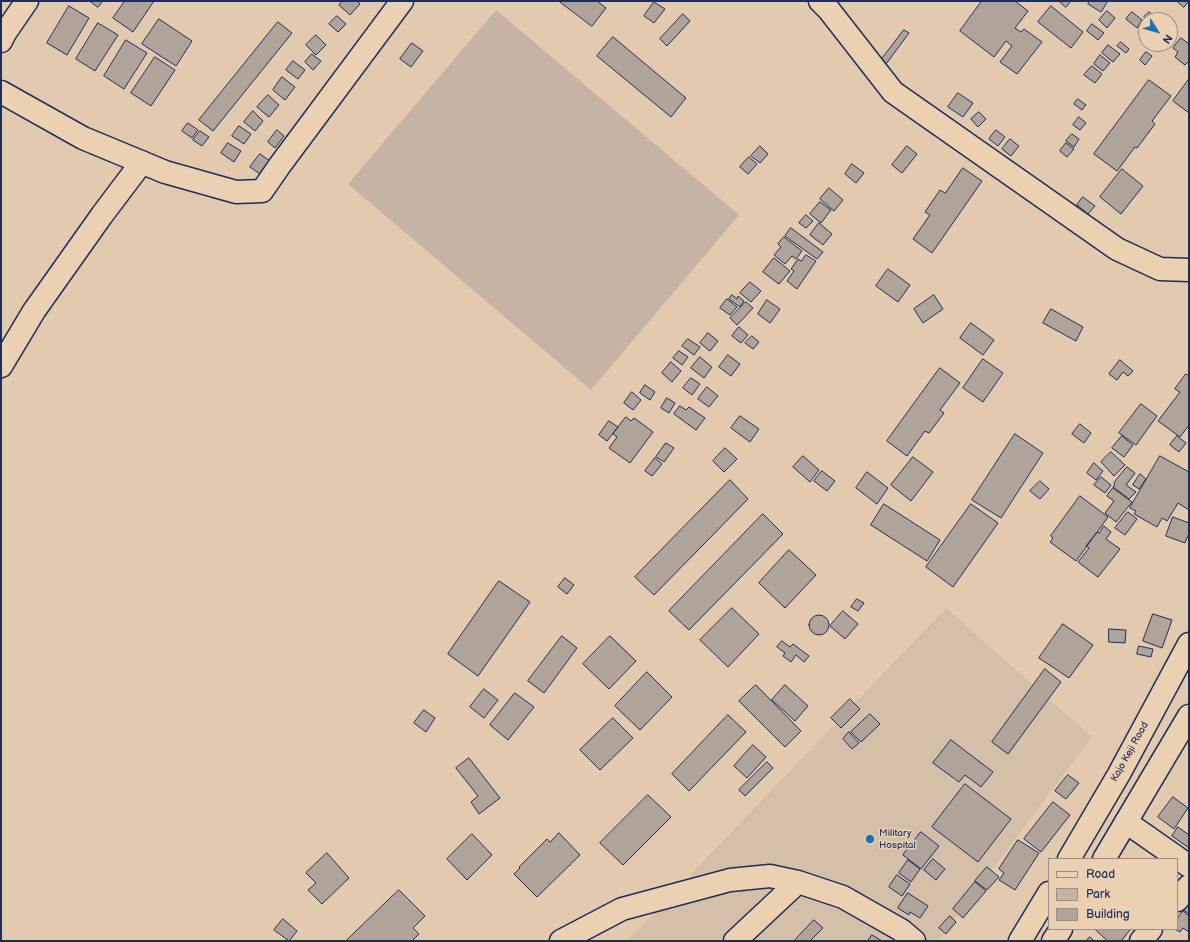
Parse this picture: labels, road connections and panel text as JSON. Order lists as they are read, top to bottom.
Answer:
{
  "streets": {
    "street": ["Kajo Keji Road"]
  },
  "places": ["Military Hospital"],
  "legend": ["Road", "Park", "Building"],
  "north": "bottom right"
}
